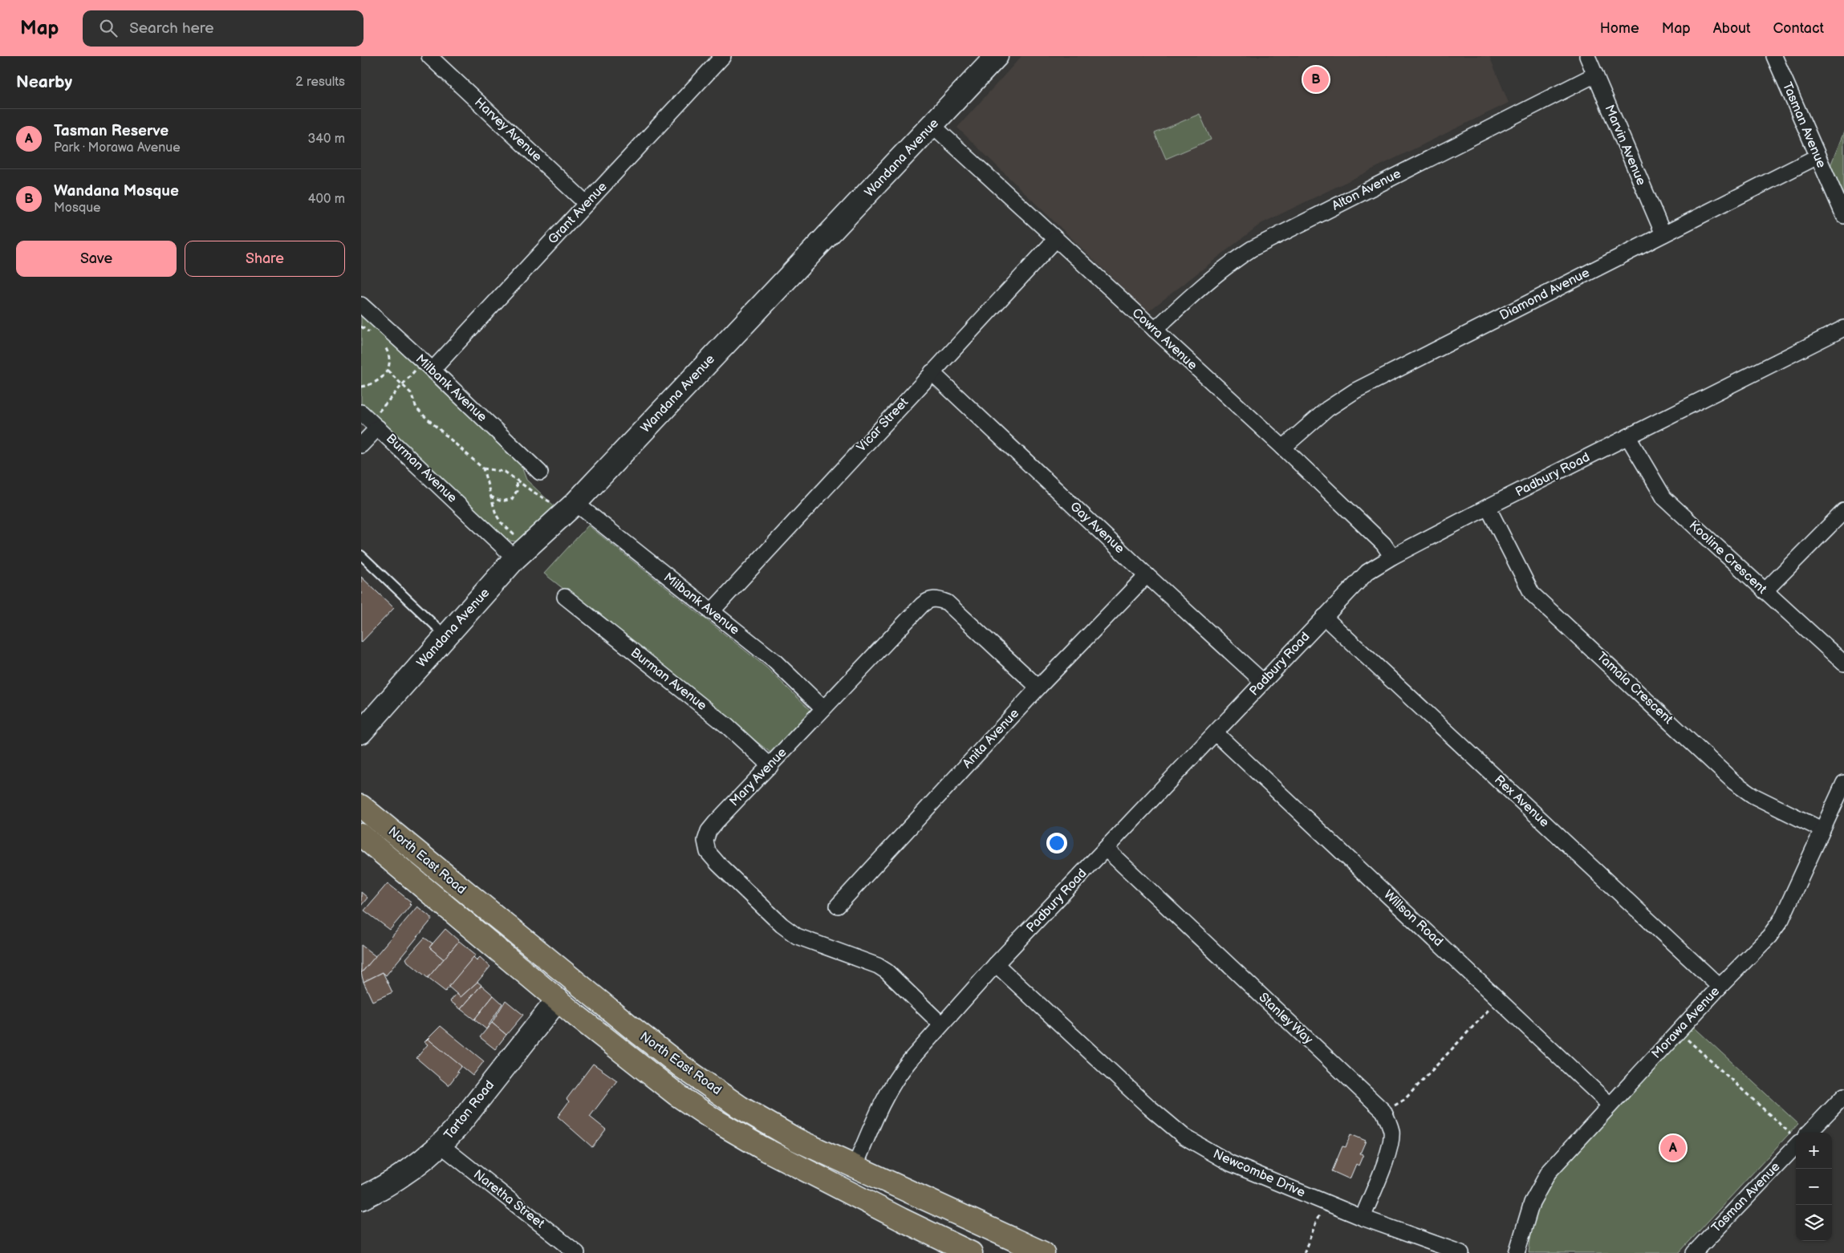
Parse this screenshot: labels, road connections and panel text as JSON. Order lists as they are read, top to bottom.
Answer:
{
  "streets": {
    "highway": ["North East Road"],
    "street": [
      "Tasman Avenue",
      "Harvey Avenue",
      "Marvin Avenue",
      "Wandana Avenue",
      "Alton Avenue",
      "Grant Avenue",
      "Diamond Avenue",
      "Cowra Avenue",
      "Milbank Avenue",
      "Vicar Street",
      "Burman Avenue",
      "Padbury Road",
      "Gay Avenue",
      "Kooline Crescent",
      "Tamala Crescent",
      "Anita Avenue",
      "Mary Avenue",
      "Rex Avenue",
      "Willson Road",
      "Stanley Way",
      "Morawa Avenue",
      "Tarton Road",
      "Newcombe Drive",
      "Naretha Street"
    ]
  },
  "crossings": [
    ["Tasman Avenue", "Diamond Avenue"],
    ["Harvey Avenue", "Grant Avenue"],
    ["Marvin Avenue", "Alton Avenue"],
    ["Marvin Avenue", "Diamond Avenue"],
    ["Wandana Avenue", "Cowra Avenue"],
    ["Wandana Avenue", "Milbank Avenue"],
    ["Wandana Avenue", "Burman Avenue"],
    ["Alton Avenue", "Cowra Avenue"],
    ["Grant Avenue", "Milbank Avenue"],
    ["Diamond Avenue", "Cowra Avenue"],
    ["Cowra Avenue", "Vicar Street"],
    ["Cowra Avenue", "Padbury Road"],
    ["Milbank Avenue", "Vicar Street"],
    ["Milbank Avenue", "Mary Avenue"],
    ["Vicar Street", "Gay Avenue"],
    ["Burman Avenue", "Mary Avenue"],
    ["Padbury Road", "Gay Avenue"],
    ["Padbury Road", "Kooline Crescent"],
    ["Padbury Road", "Tamala Crescent"],
    ["Padbury Road", "Mary Avenue"],
    ["Padbury Road", "Rex Avenue"],
    ["Padbury Road", "North East Road"],
    ["Padbury Road", "Willson Road"],
    ["Padbury Road", "Stanley Way"],
    ["Padbury Road", "Newcombe Drive"],
    ["Gay Avenue", "Anita Avenue"],
    ["Tamala Crescent", "Morawa Avenue"],
    ["Anita Avenue", "Mary Avenue"],
    ["Rex Avenue", "Morawa Avenue"],
    ["North East Road", "Tarton Road"],
    ["Willson Road", "Morawa Avenue"],
    ["Stanley Way", "Newcombe Drive"],
    ["Tarton Road", "Naretha Street"]
  ],
  "page": {
    "header": "Map",
    "search": "Search here",
    "nav": [
      "Home",
      "Map",
      "About",
      "Contact"
    ],
    "heading": ["Nearby", "2 results"],
    "pins": ["B", "A"],
    "list": [
      {
        "mark": "A",
        "name": "Tasman Reserve",
        "note": "Park · Morawa Avenue",
        "value": "340 m"
      },
      {
        "mark": "B",
        "name": "Wandana Mosque",
        "note": "Mosque",
        "value": "400 m"
      }
    ],
    "buttons": ["Save", "Share"],
    "map_buttons": ["+", "−"]
  }
}
